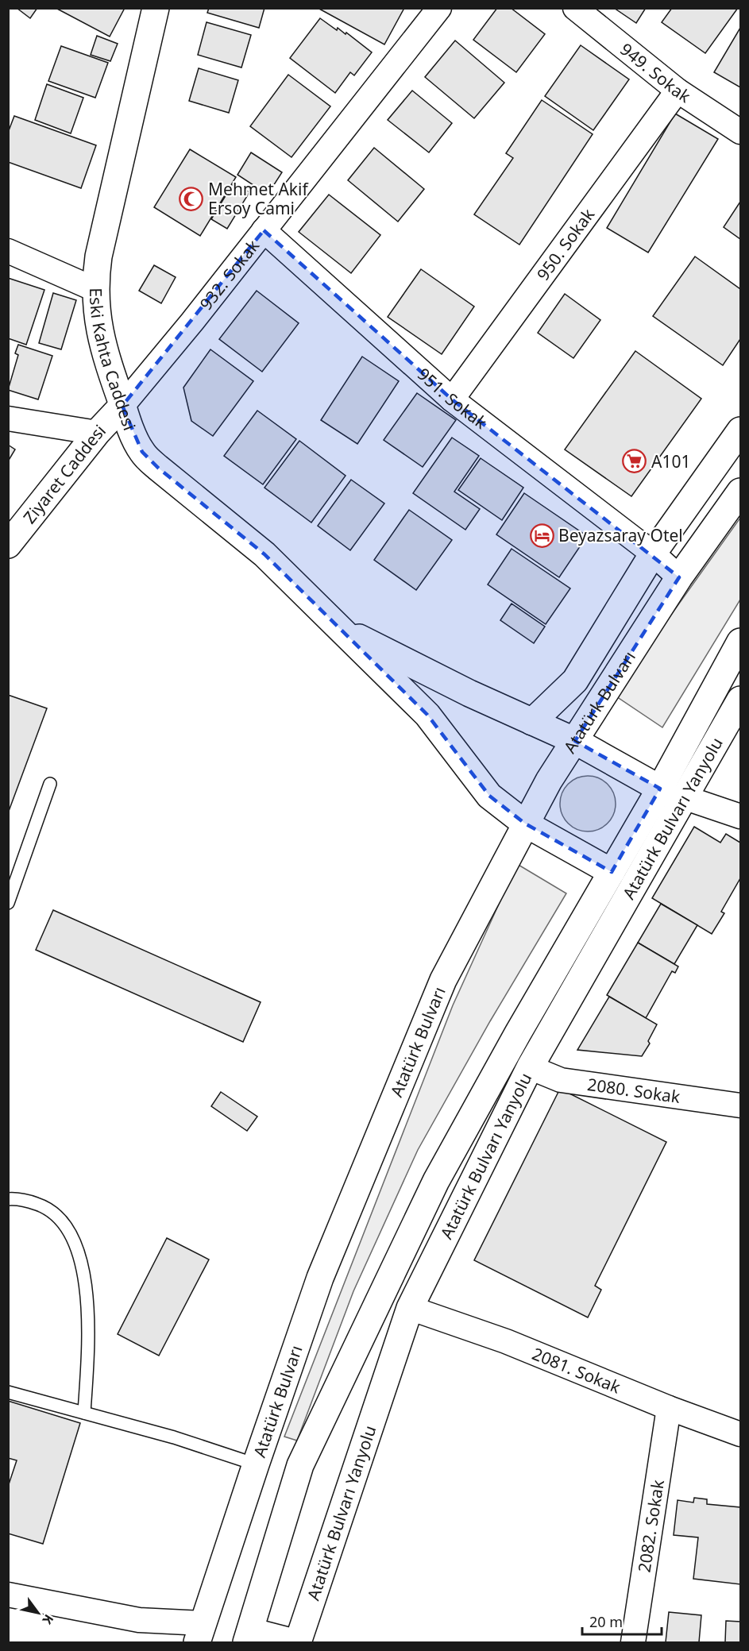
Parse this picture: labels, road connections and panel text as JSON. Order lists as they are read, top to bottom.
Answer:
{
  "streets": {
    "main road": [
      "Eski Kahta Caddesi",
      "Ziyaret Caddesi",
      "Atatürk Bulvarı",
      "Atatürk Bulvarı Yanyolu"
    ],
    "street": [
      "949. Sokak",
      "950. Sokak",
      "932. Sokak",
      "951. Sokak",
      "2080. Sokak",
      "2081. Sokak",
      "2082. Sokak"
    ]
  },
  "crossings": [
    ["949. Sokak", "950. Sokak"],
    ["950. Sokak", "951. Sokak"],
    ["932. Sokak", "Eski Kahta Caddesi"],
    ["932. Sokak", "951. Sokak"],
    ["932. Sokak", "Ziyaret Caddesi"],
    ["Eski Kahta Caddesi", "Ziyaret Caddesi"],
    ["Eski Kahta Caddesi", "Atatürk Bulvarı"],
    ["951. Sokak", "Atatürk Bulvarı"],
    ["Atatürk Bulvarı Yanyolu", "2080. Sokak"],
    ["Atatürk Bulvarı Yanyolu", "2081. Sokak"],
    ["2081. Sokak", "2082. Sokak"]
  ],
  "places": {
    "mosque": ["Mehmet Akif Ersoy Cami"],
    "supermarket": ["A101"],
    "hotel": ["Beyazsaray Otel"]
  },
  "scale_bar": "20 m",
  "north": "bottom right"
}
